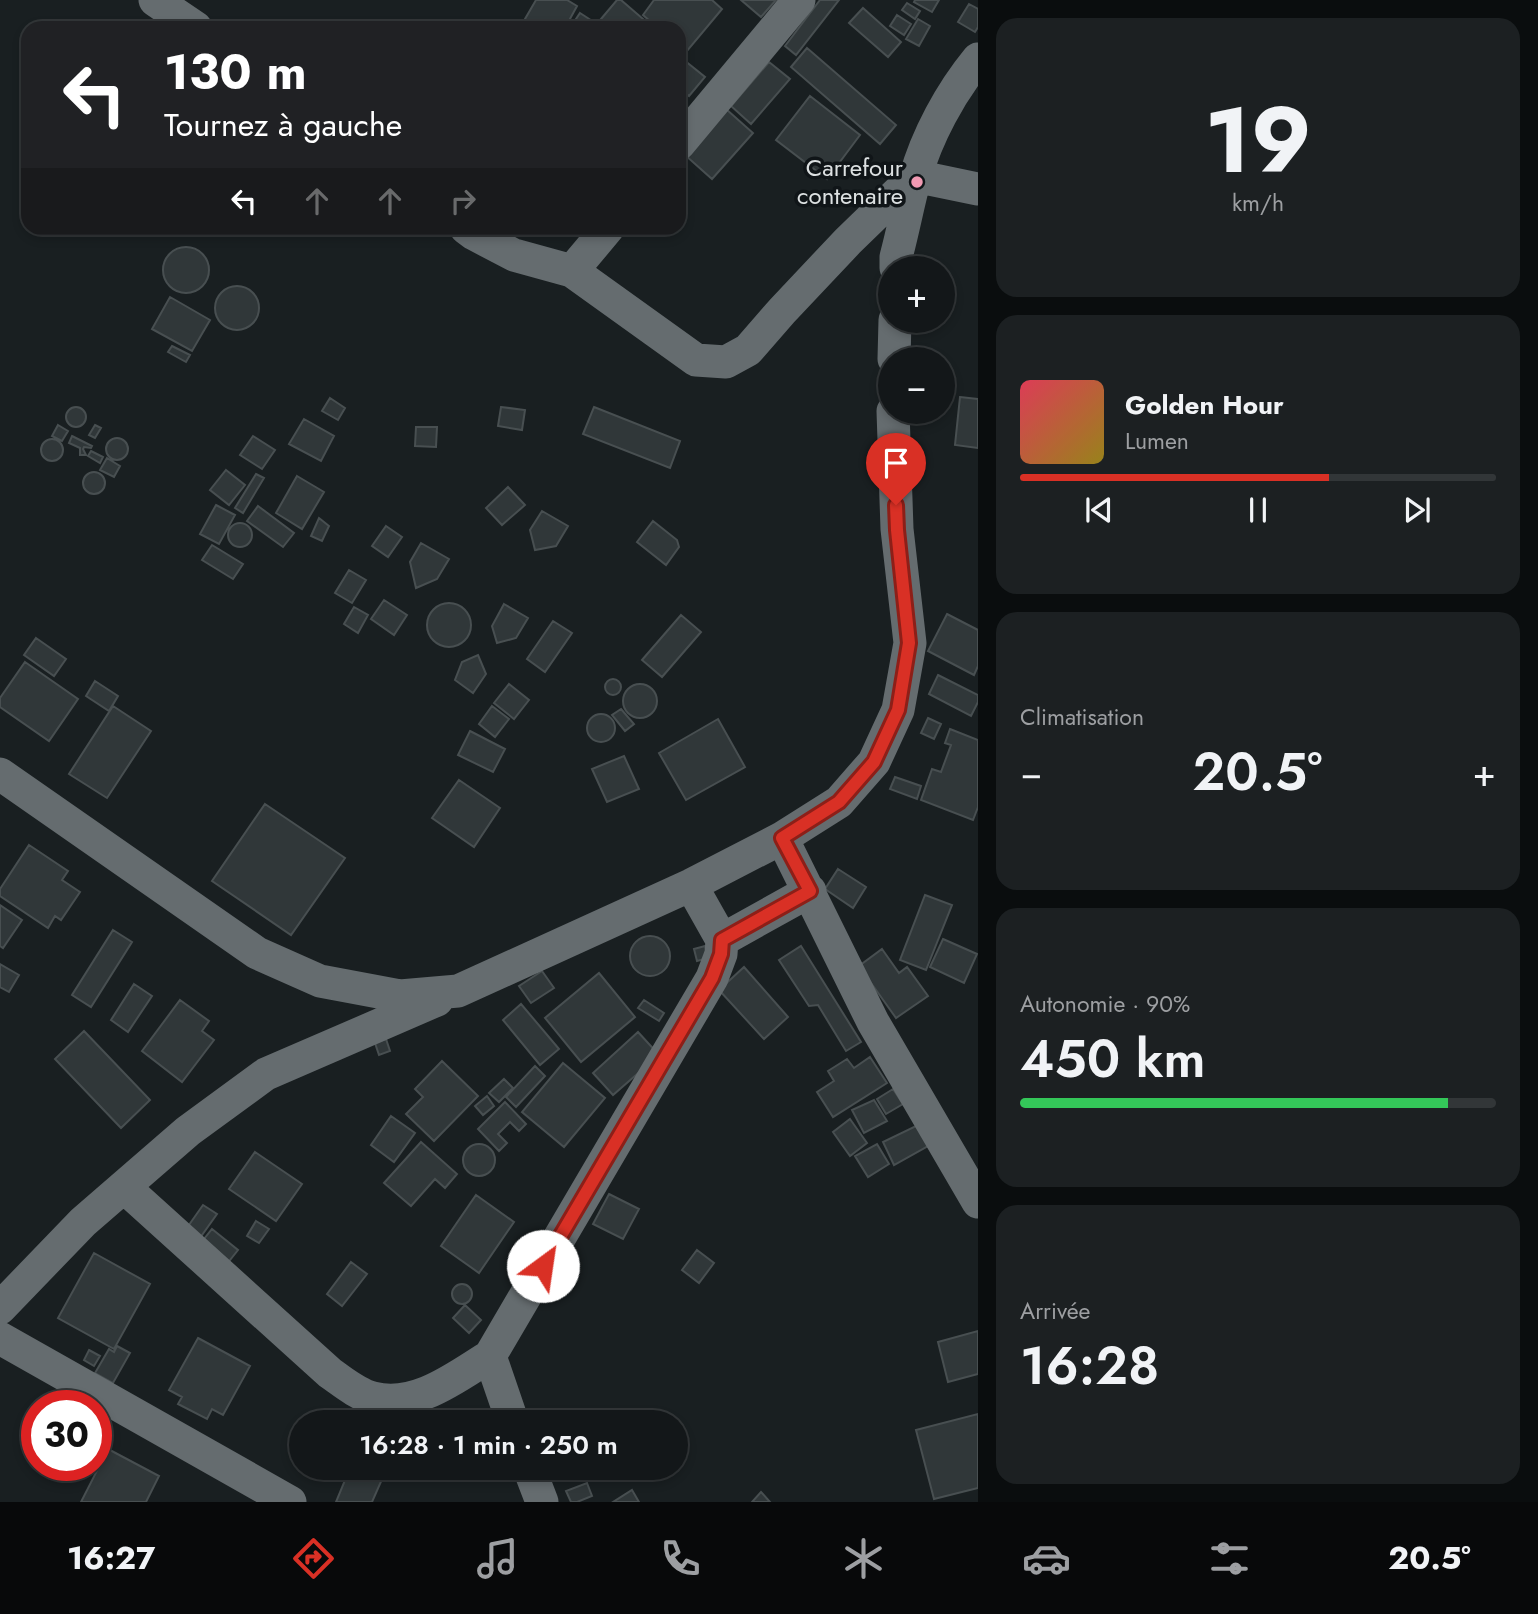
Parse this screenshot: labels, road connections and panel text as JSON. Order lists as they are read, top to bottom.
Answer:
{
  "places": ["Carrefour contenaire"],
  "page": {
    "tile": [
      ["19", "km/h"],
      "Climatisation",
      ["Autonomie · 90%", "450 km"],
      ["Arrivée", "16:28"]
    ],
    "turn": ["130 m", "Tournez à gauche"],
    "map_buttons": ["+", "−"],
    "song": ["Golden Hour", "Lumen"],
    "heat": ["−", "20.5°", "+"],
    "limit": "30",
    "trip": "16:28 · 1 min · 250 m",
    "tabs": ["16:27", "20.5°"]
  }
}
